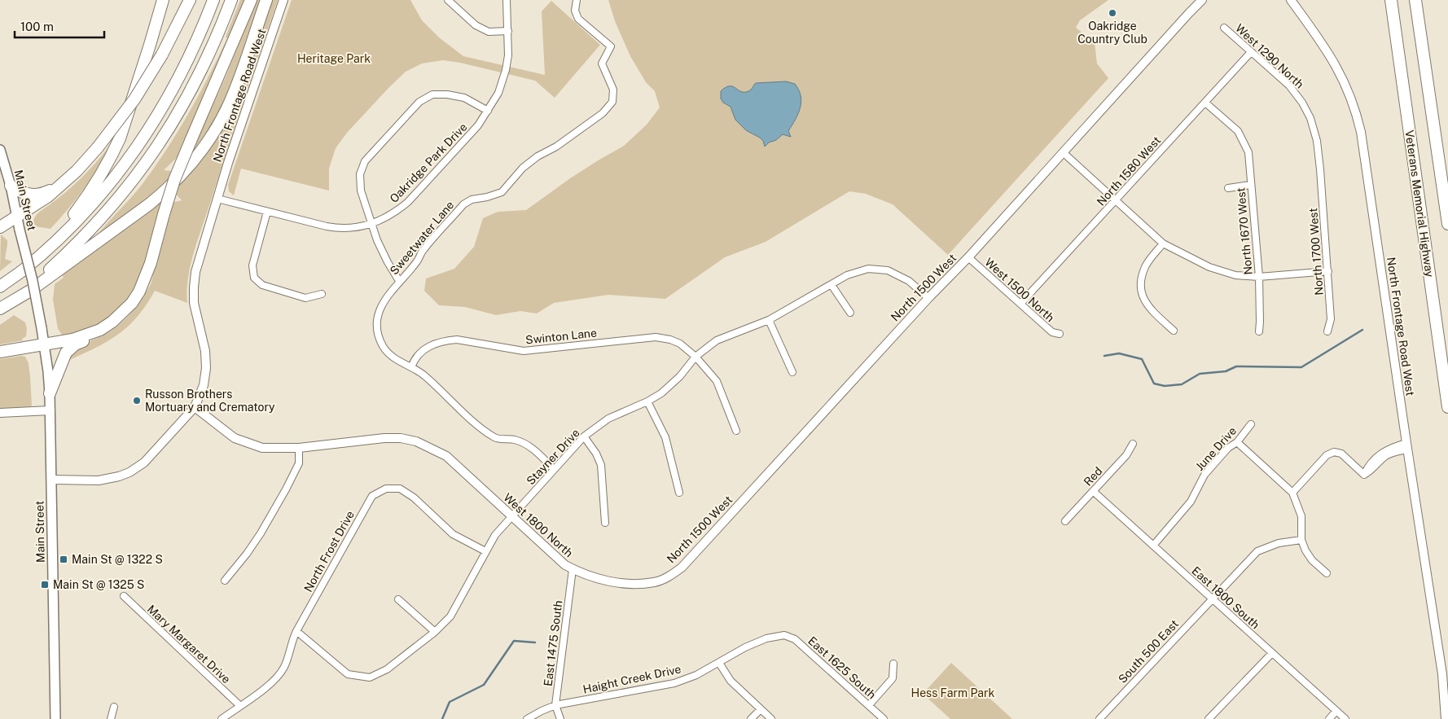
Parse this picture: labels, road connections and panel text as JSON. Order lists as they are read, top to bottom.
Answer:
{
  "streets": {
    "highway": ["Veterans Memorial Highway"],
    "main road": ["Main Street"],
    "street": [
      "West 1290 North",
      "North Frontage Road West",
      "Oakridge Park Drive",
      "North 1580 West",
      "North 1670 West",
      "Sweetwater Lane",
      "North 1700 West",
      "North 1500 West",
      "West 1500 North",
      "Swinton Lane",
      "June Drive",
      "Stayner Drive",
      "Red",
      "West 1800 North",
      "North Frost Drive",
      "East 1800 South",
      "East 1475 South",
      "Mary Margaret Drive",
      "South 500 East",
      "East 1625 South",
      "Haight Creek Drive"
    ]
  },
  "crossings": [
    ["West 1290 North", "North 1580 West"],
    ["West 1290 North", "North 1700 West"],
    ["North Frontage Road West", "Oakridge Park Drive"],
    ["North Frontage Road West", "West 1800 North"],
    ["North 1580 West", "North 1670 West"],
    ["North 1580 West", "West 1500 North"],
    ["Sweetwater Lane", "Swinton Lane"],
    ["Sweetwater Lane", "Stayner Drive"],
    ["North 1500 West", "West 1500 North"],
    ["North 1500 West", "Stayner Drive"],
    ["North 1500 West", "West 1800 North"],
    ["Swinton Lane", "Stayner Drive"],
    ["June Drive", "East 1800 South"],
    ["Stayner Drive", "West 1800 North"],
    ["Stayner Drive", "North Frost Drive"],
    ["Red", "East 1800 South"],
    ["West 1800 North", "East 1475 South"],
    ["North Frost Drive", "Mary Margaret Drive"],
    ["East 1800 South", "South 500 East"],
    ["East 1475 South", "Haight Creek Drive"],
    ["East 1625 South", "Haight Creek Drive"]
  ],
  "parks": ["Heritage Park", "Hess Farm Park"],
  "places": {
    "other": ["Oakridge Country Club", "Russon Brothers Mortuary and Crematory"],
    "transit": ["Main St @ 1322 S", "Main St @ 1325 S"]
  },
  "scale_bar": "100 m"
}
